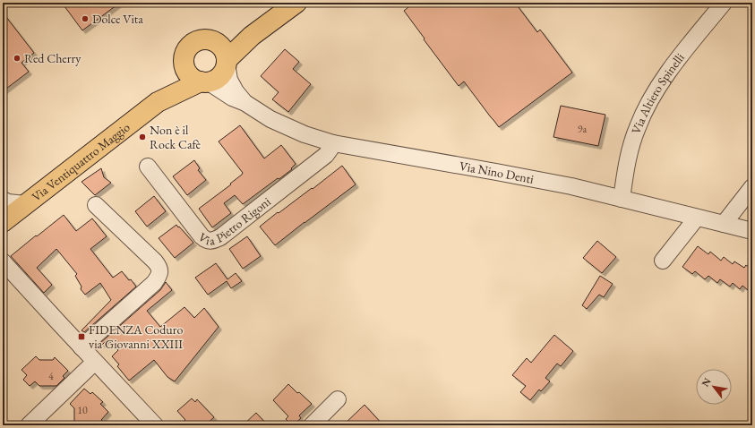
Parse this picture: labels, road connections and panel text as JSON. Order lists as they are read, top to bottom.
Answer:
{
  "streets": {
    "main road": ["Via Ventiquattro Maggio"],
    "street": ["Via Altiero Spinelli", "Via Nino Denti", "Via Pietro Rigoni"]
  },
  "crossings": [
    ["Via Altiero Spinelli", "Via Nino Denti"],
    ["Via Nino Denti", "Via Pietro Rigoni"]
  ],
  "places": {
    "other": ["Dolce Vita", "Red Cherry", "Non è il Rock Cafè"],
    "transit": ["FIDENZA Coduro via Giovanni XXIII"]
  },
  "house_numbers": ["9a", "4", "10"],
  "north": "top left"
}
